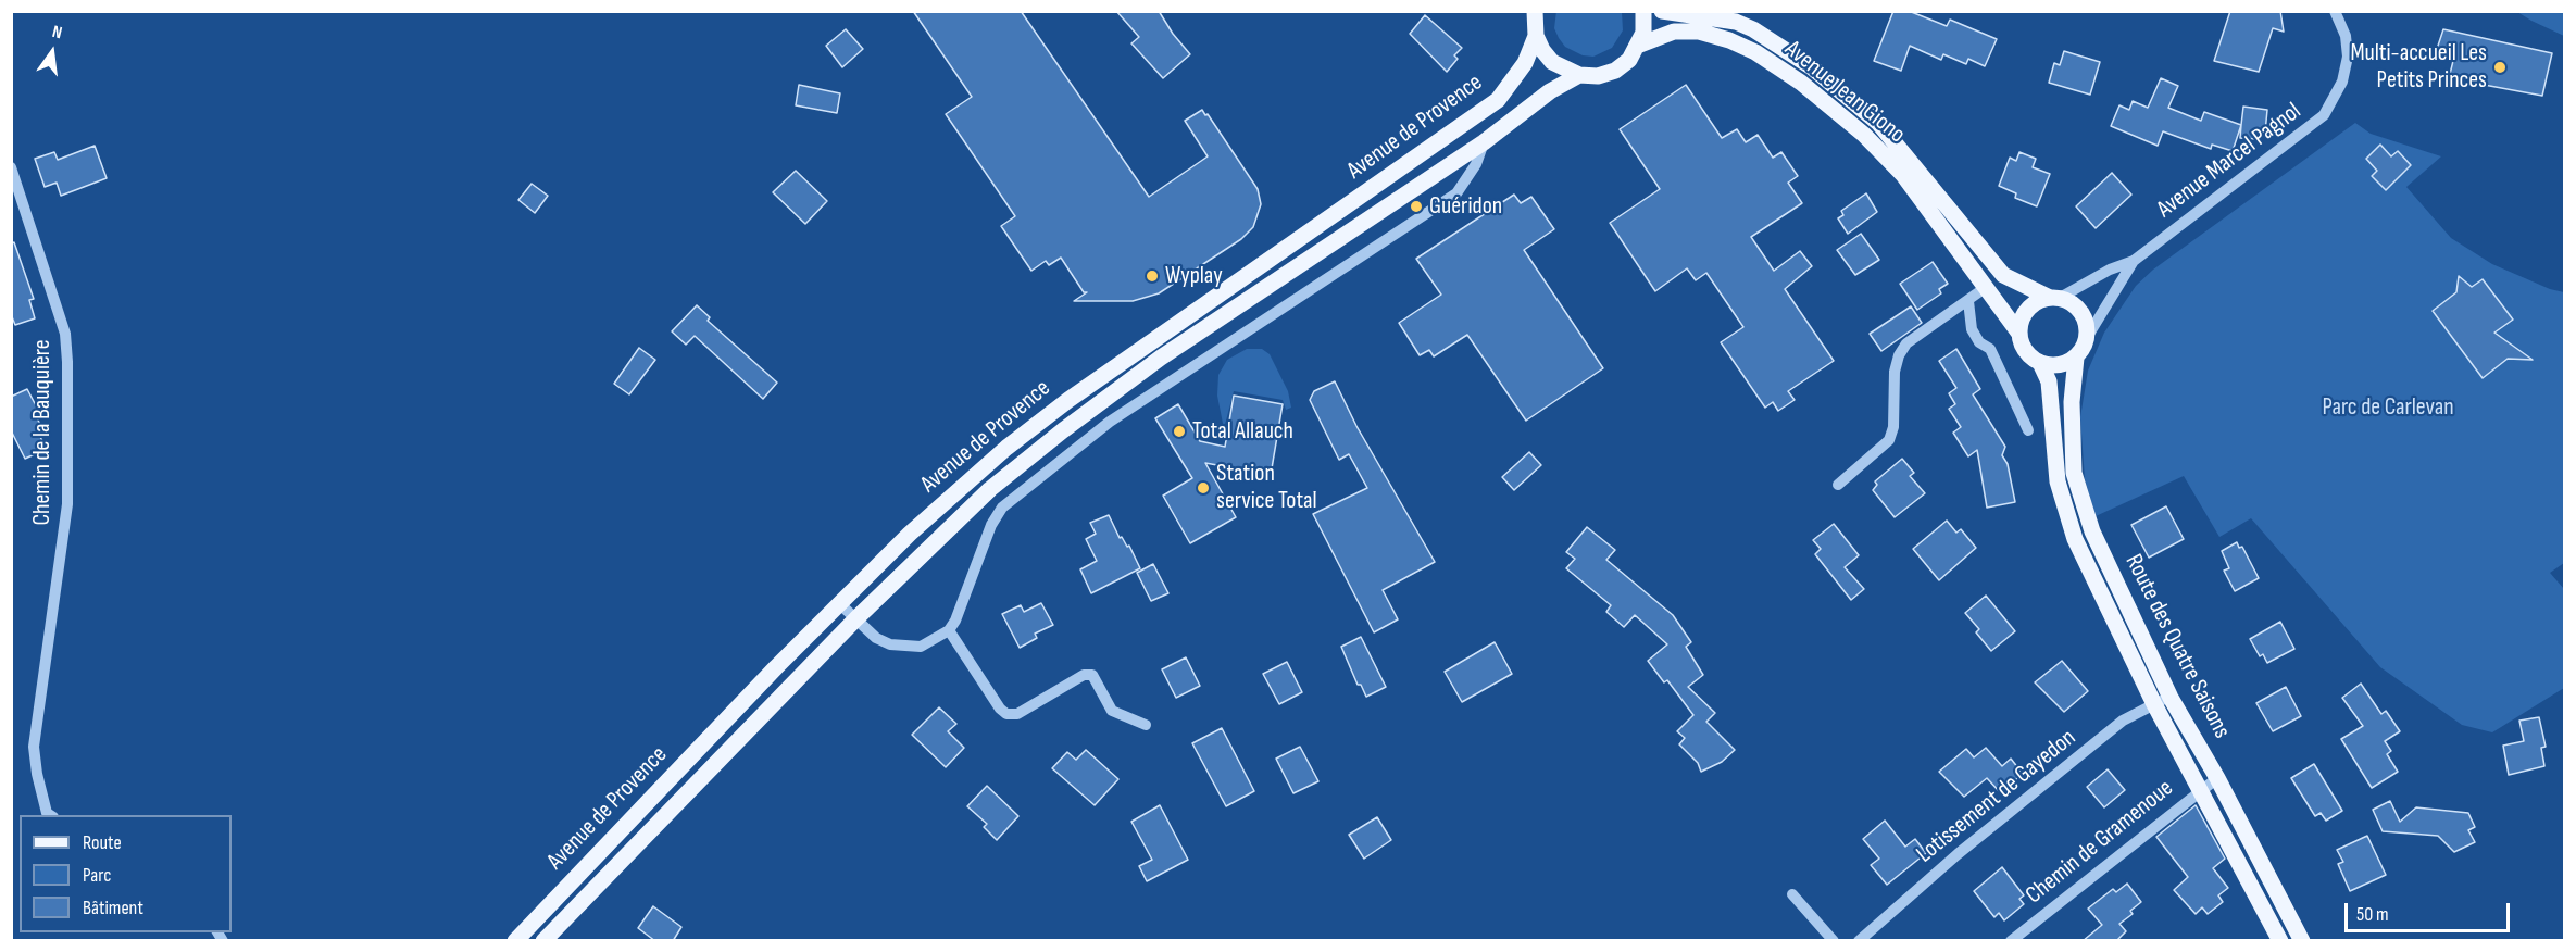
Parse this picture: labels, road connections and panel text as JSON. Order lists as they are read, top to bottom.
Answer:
{
  "streets": {
    "main road": ["Avenue Jean Giono", "Avenue de Provence", "Route des Quatre Saisons"],
    "street": [
      "Avenue Marcel Pagnol",
      "Chemin de la Bauquière",
      "Lotissement de Gayedon",
      "Chemin de Gramenoue"
    ]
  },
  "crossings": [
    ["Avenue Jean Giono", "Avenue Marcel Pagnol"],
    ["Avenue Jean Giono", "Route des Quatre Saisons"],
    ["Avenue Marcel Pagnol", "Route des Quatre Saisons"],
    ["Route des Quatre Saisons", "Lotissement de Gayedon"],
    ["Route des Quatre Saisons", "Chemin de Gramenoue"]
  ],
  "parks": ["Parc de Carlevan"],
  "places": [
    "Multi-accueil Les Petits Princes",
    "Guéridon",
    "Wyplay",
    "Total Allauch",
    "Station service Total"
  ],
  "legend": ["Route", "Parc", "Bâtiment"],
  "scale_bar": "50 m",
  "north": "top"
}
